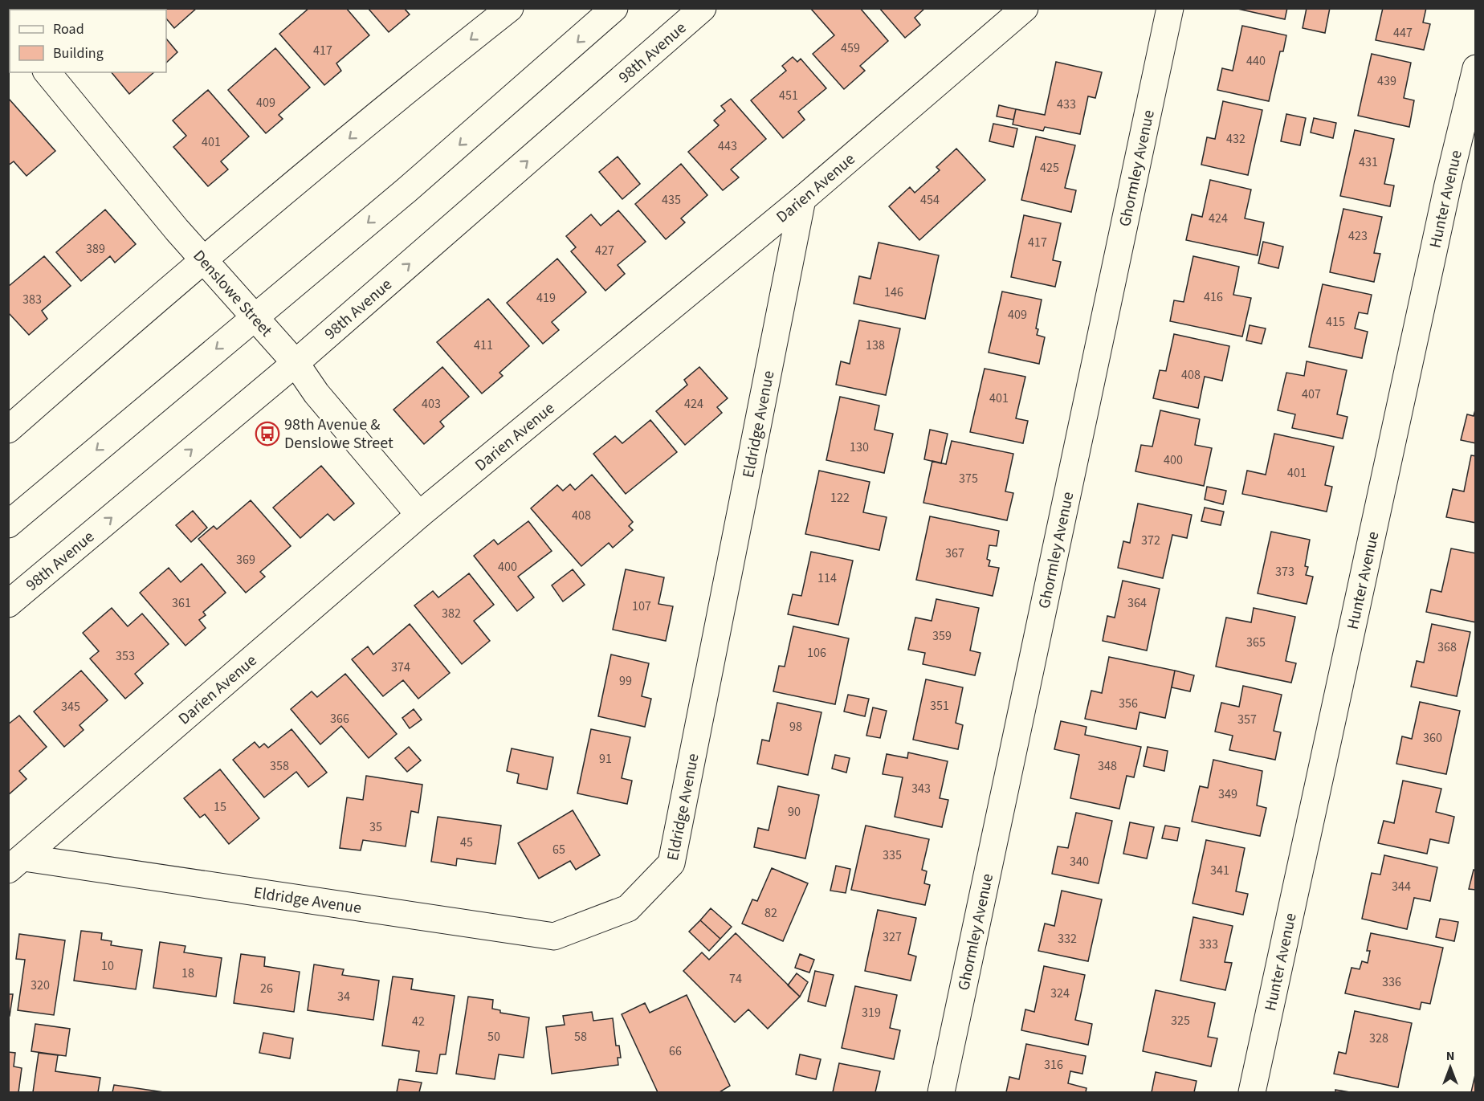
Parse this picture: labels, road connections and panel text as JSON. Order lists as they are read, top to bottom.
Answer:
{
  "streets": {
    "street": [
      "98th Avenue",
      "Ghormley Avenue",
      "Darien Avenue",
      "Hunter Avenue",
      "Denslowe Street",
      "Eldridge Avenue"
    ]
  },
  "crossings": [
    ["98th Avenue", "Denslowe Street"],
    ["Darien Avenue", "Denslowe Street"],
    ["Darien Avenue", "Eldridge Avenue"]
  ],
  "places": {
    "bus stop": ["98th Avenue & Denslowe Street"]
  },
  "house_numbers": [
    "447",
    "459",
    "417",
    "440",
    "439",
    "451",
    "409",
    "433",
    "432",
    "401",
    "443",
    "431",
    "425",
    "435",
    "454",
    "424",
    "423",
    "417",
    "389",
    "427",
    "146",
    "416",
    "419",
    "383",
    "409",
    "415",
    "411",
    "138",
    "408",
    "407",
    "401",
    "403",
    "424",
    "130",
    "400",
    "401",
    "375",
    "122",
    "408",
    "372",
    "367",
    "369",
    "400",
    "373",
    "114",
    "361",
    "364",
    "107",
    "382",
    "359",
    "365",
    "368",
    "106",
    "353",
    "374",
    "99",
    "356",
    "351",
    "345",
    "366",
    "357",
    "98",
    "360",
    "91",
    "358",
    "348",
    "343",
    "349",
    "15",
    "90",
    "35",
    "45",
    "65",
    "335",
    "340",
    "341",
    "344",
    "82",
    "327",
    "332",
    "333",
    "10",
    "18",
    "74",
    "336",
    "320",
    "26",
    "324",
    "34",
    "319",
    "325",
    "42",
    "50",
    "58",
    "328",
    "66",
    "316"
  ],
  "legend": ["Road", "Building"],
  "north": "top"
}
